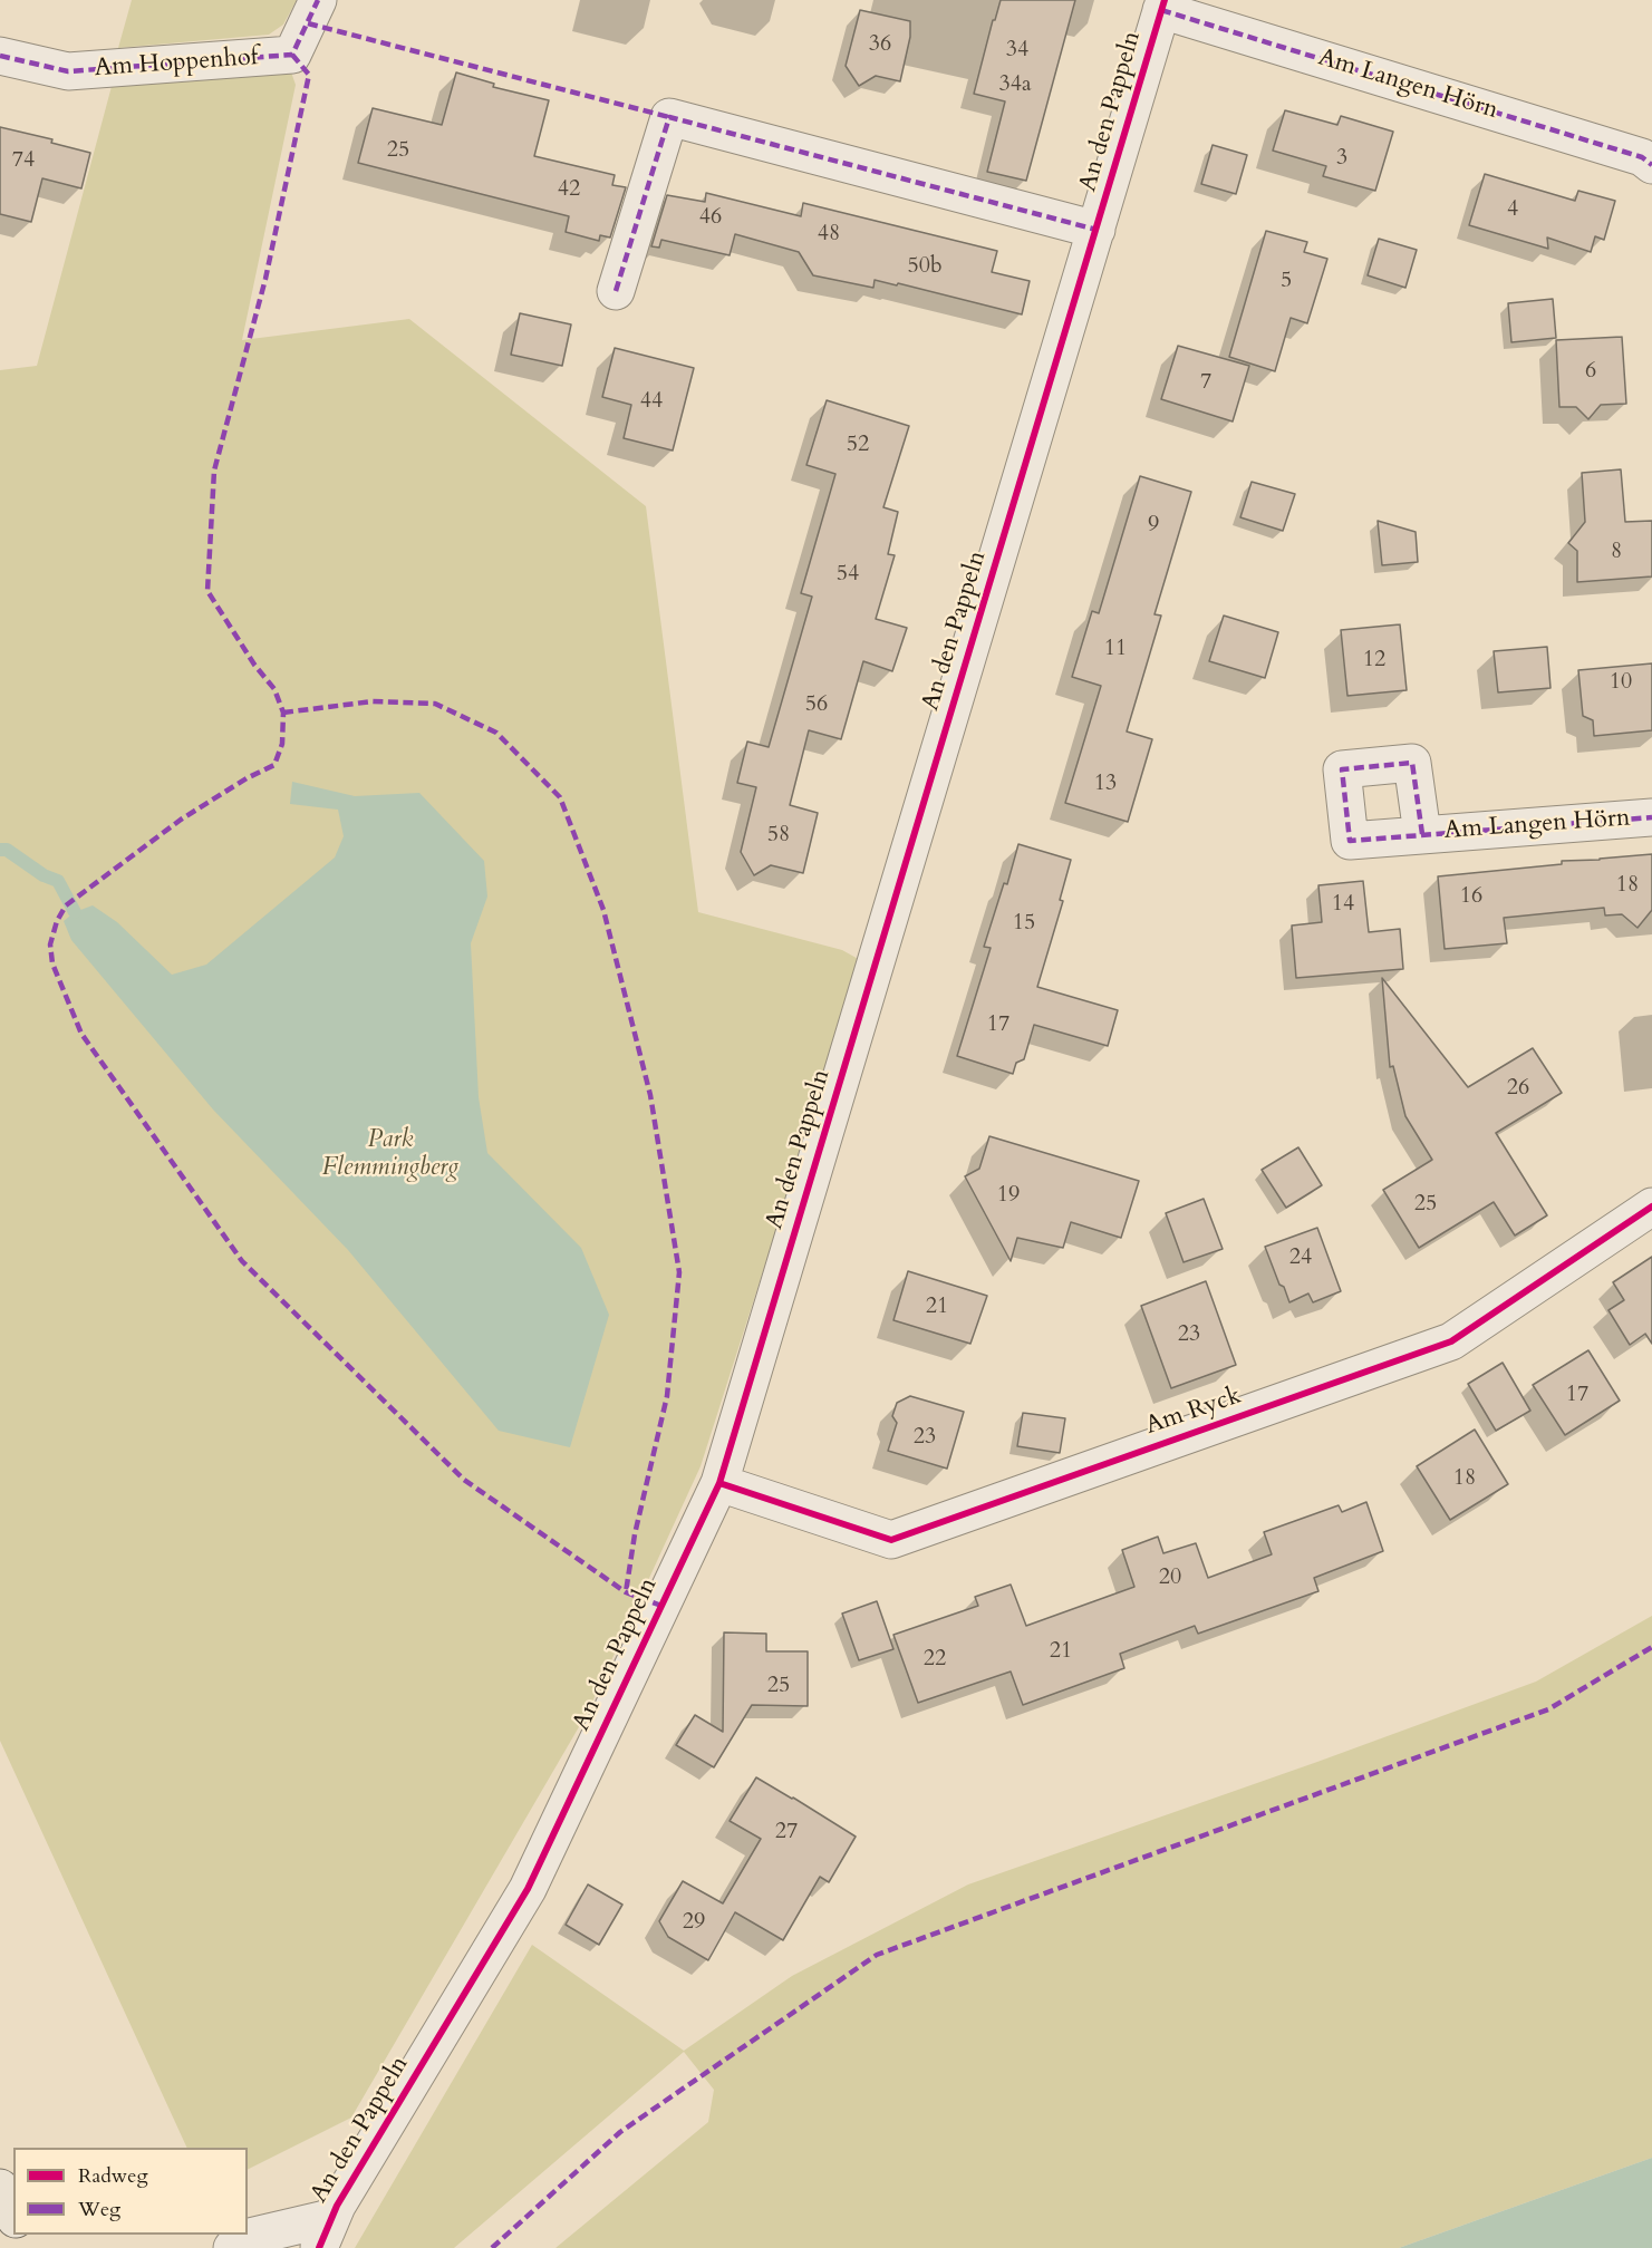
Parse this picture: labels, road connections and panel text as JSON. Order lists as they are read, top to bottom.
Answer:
{
  "streets": {
    "street": [
      "Am Hoppenhof",
      "Am Langen Hörn",
      "An den Pappeln",
      "Am Ryck"
    ]
  },
  "crossings": [
    ["Am Langen Hörn", "An den Pappeln"],
    ["An den Pappeln", "Am Ryck"]
  ],
  "parks": ["Park Flemmingberg"],
  "house_numbers": [
    "36",
    "34",
    "34a",
    "25",
    "3",
    "74",
    "42",
    "4",
    "46",
    "48",
    "50b",
    "5",
    "6",
    "7",
    "44",
    "52",
    "9",
    "8",
    "54",
    "11",
    "12",
    "10",
    "56",
    "13",
    "58",
    "18",
    "16",
    "14",
    "15",
    "17",
    "26",
    "19",
    "25",
    "24",
    "21",
    "23",
    "17",
    "23",
    "18",
    "20",
    "21",
    "22",
    "25",
    "27",
    "29"
  ],
  "legend": ["Radweg", "Weg"]
}
